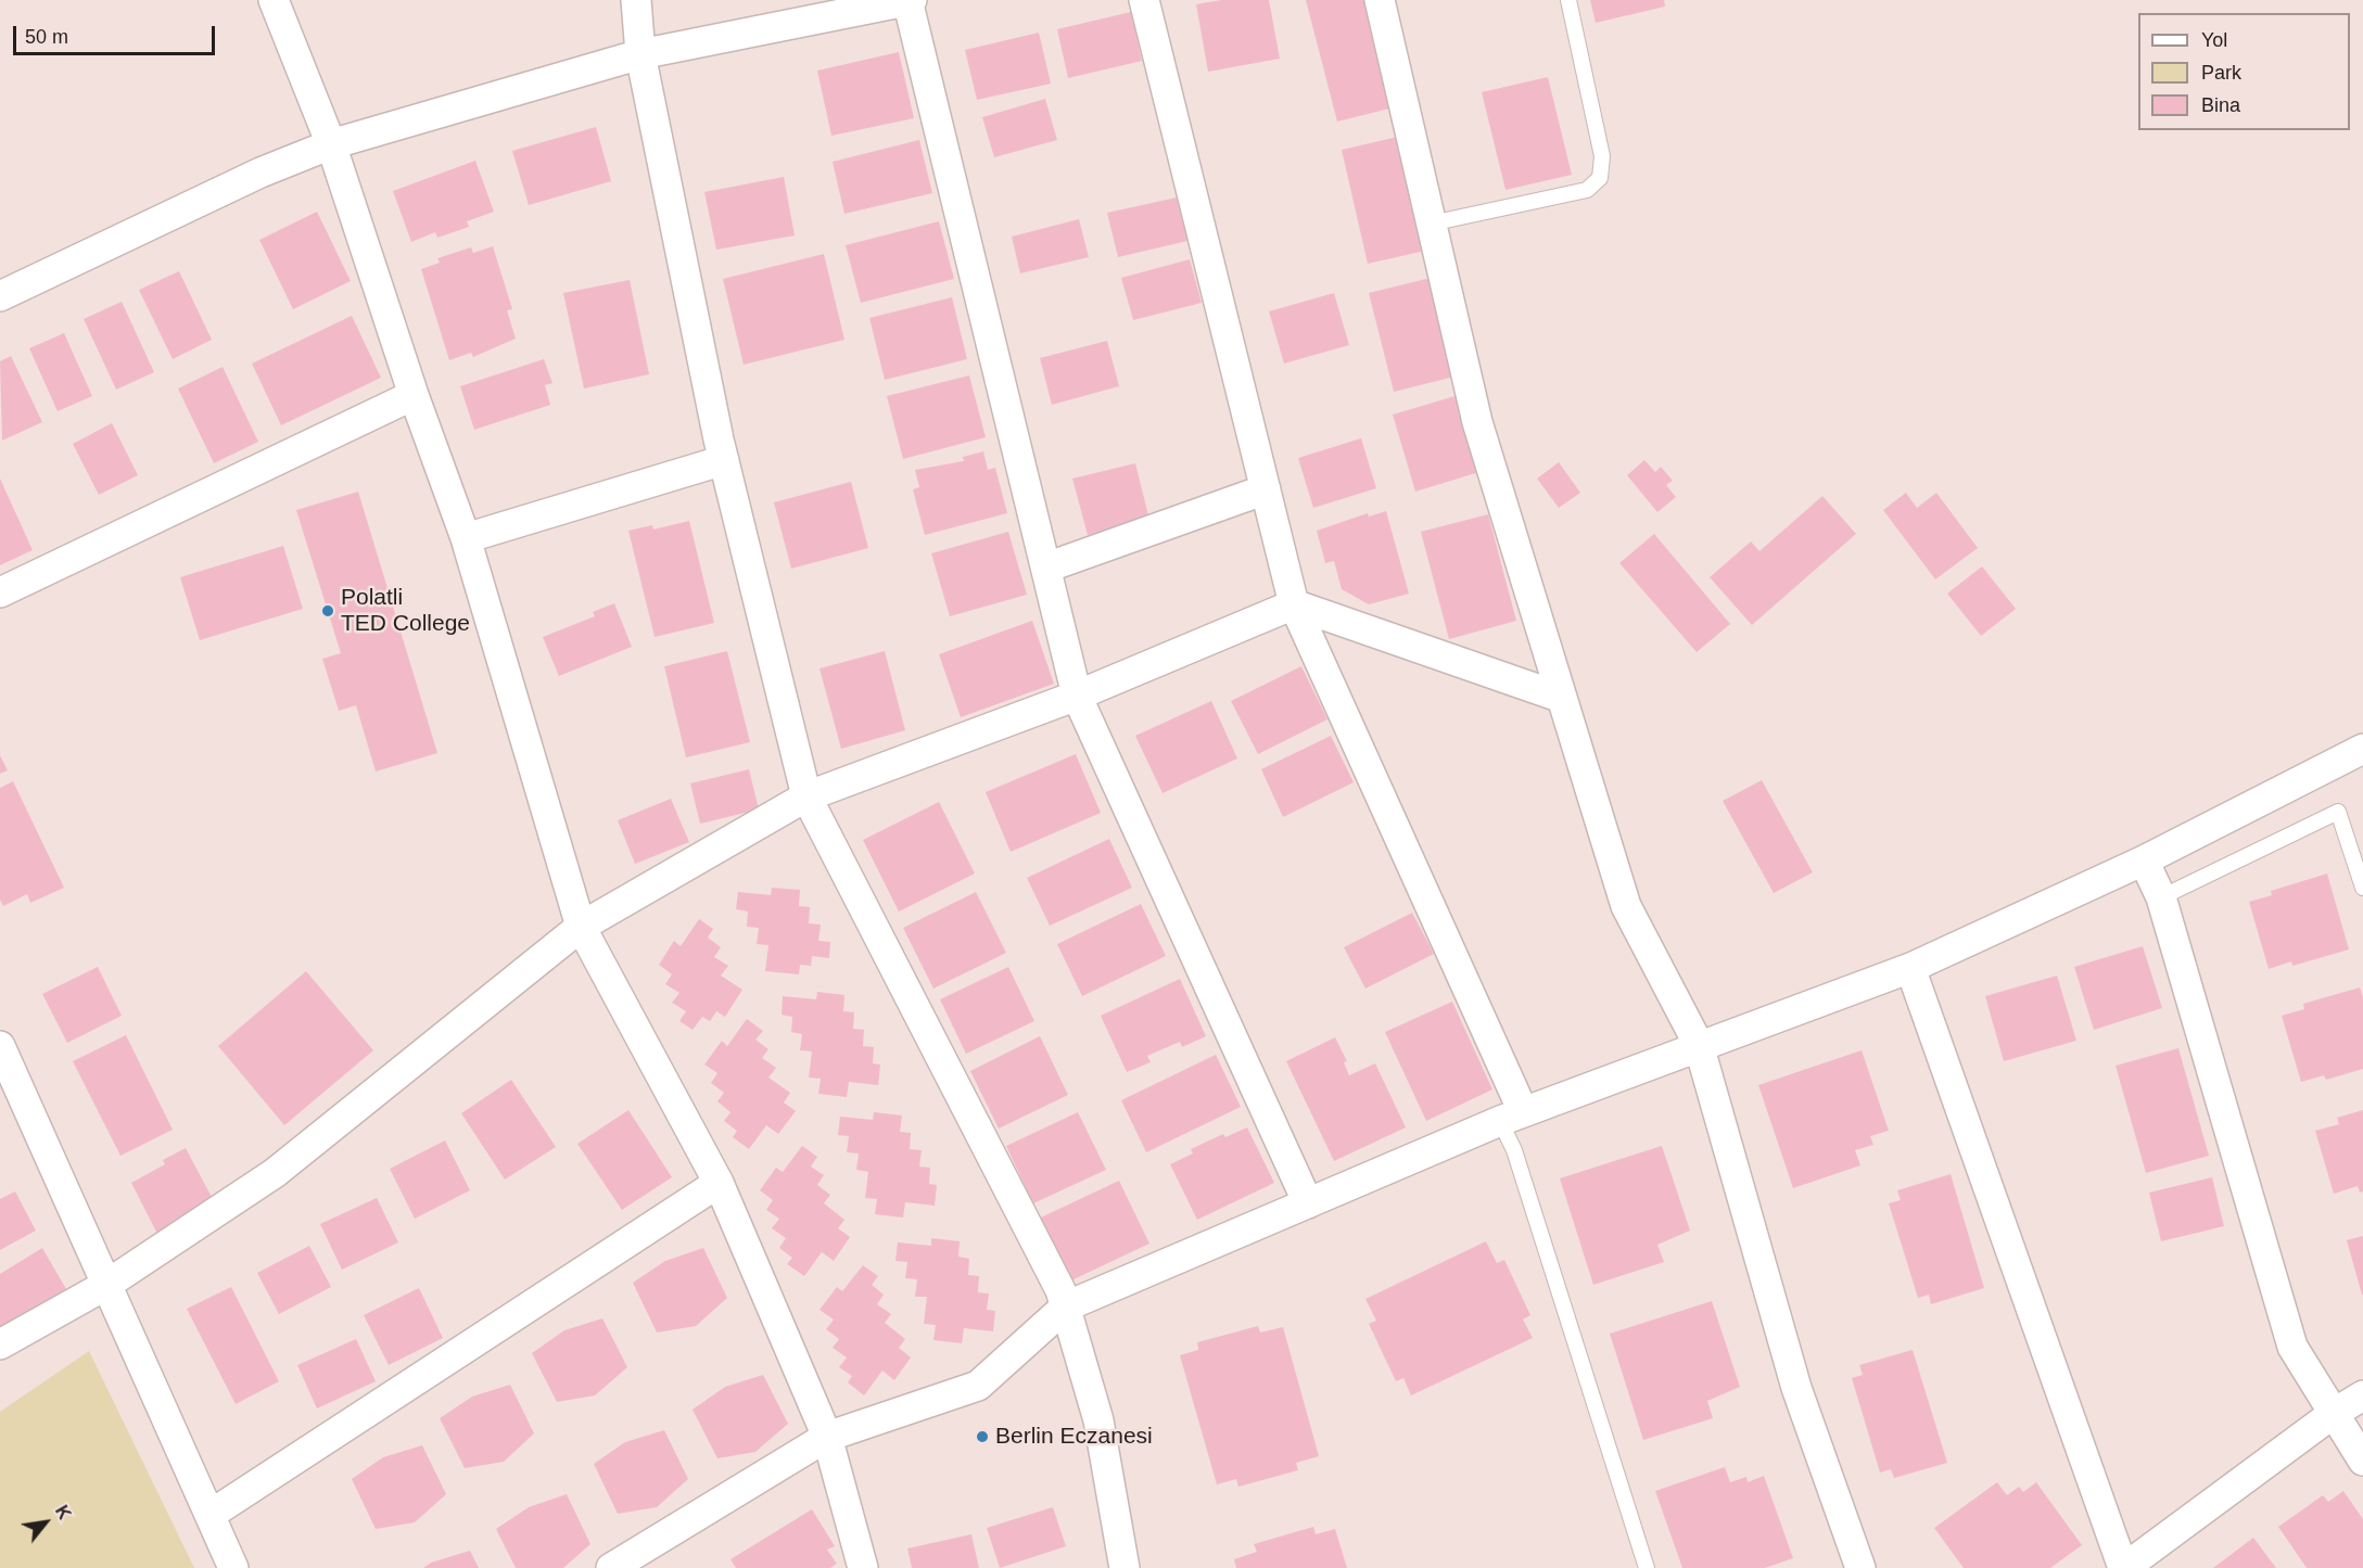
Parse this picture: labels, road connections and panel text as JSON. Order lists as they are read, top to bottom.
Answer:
{
  "places": ["Polatli TED College", "Berlin Eczanesi"],
  "legend": ["Yol", "Park", "Bina"],
  "scale_bar": "50 m",
  "north": "top right"
}
